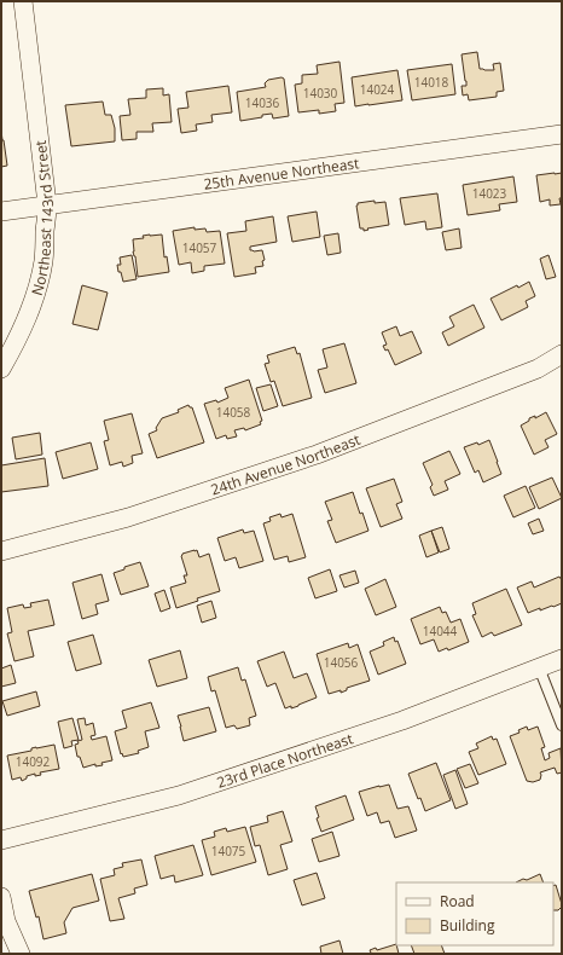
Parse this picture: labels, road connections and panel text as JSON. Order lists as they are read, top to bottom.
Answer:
{
  "streets": {
    "street": [
      "25th Avenue Northeast",
      "Northeast 143rd Street",
      "24th Avenue Northeast",
      "23rd Place Northeast"
    ]
  },
  "crossings": [
    ["25th Avenue Northeast", "Northeast 143rd Street"]
  ],
  "house_numbers": [
    "14018",
    "14024",
    "14030",
    "14036",
    "14023",
    "14057",
    "14058",
    "14044",
    "14056",
    "14092",
    "14075"
  ],
  "legend": ["Road", "Building"]
}
